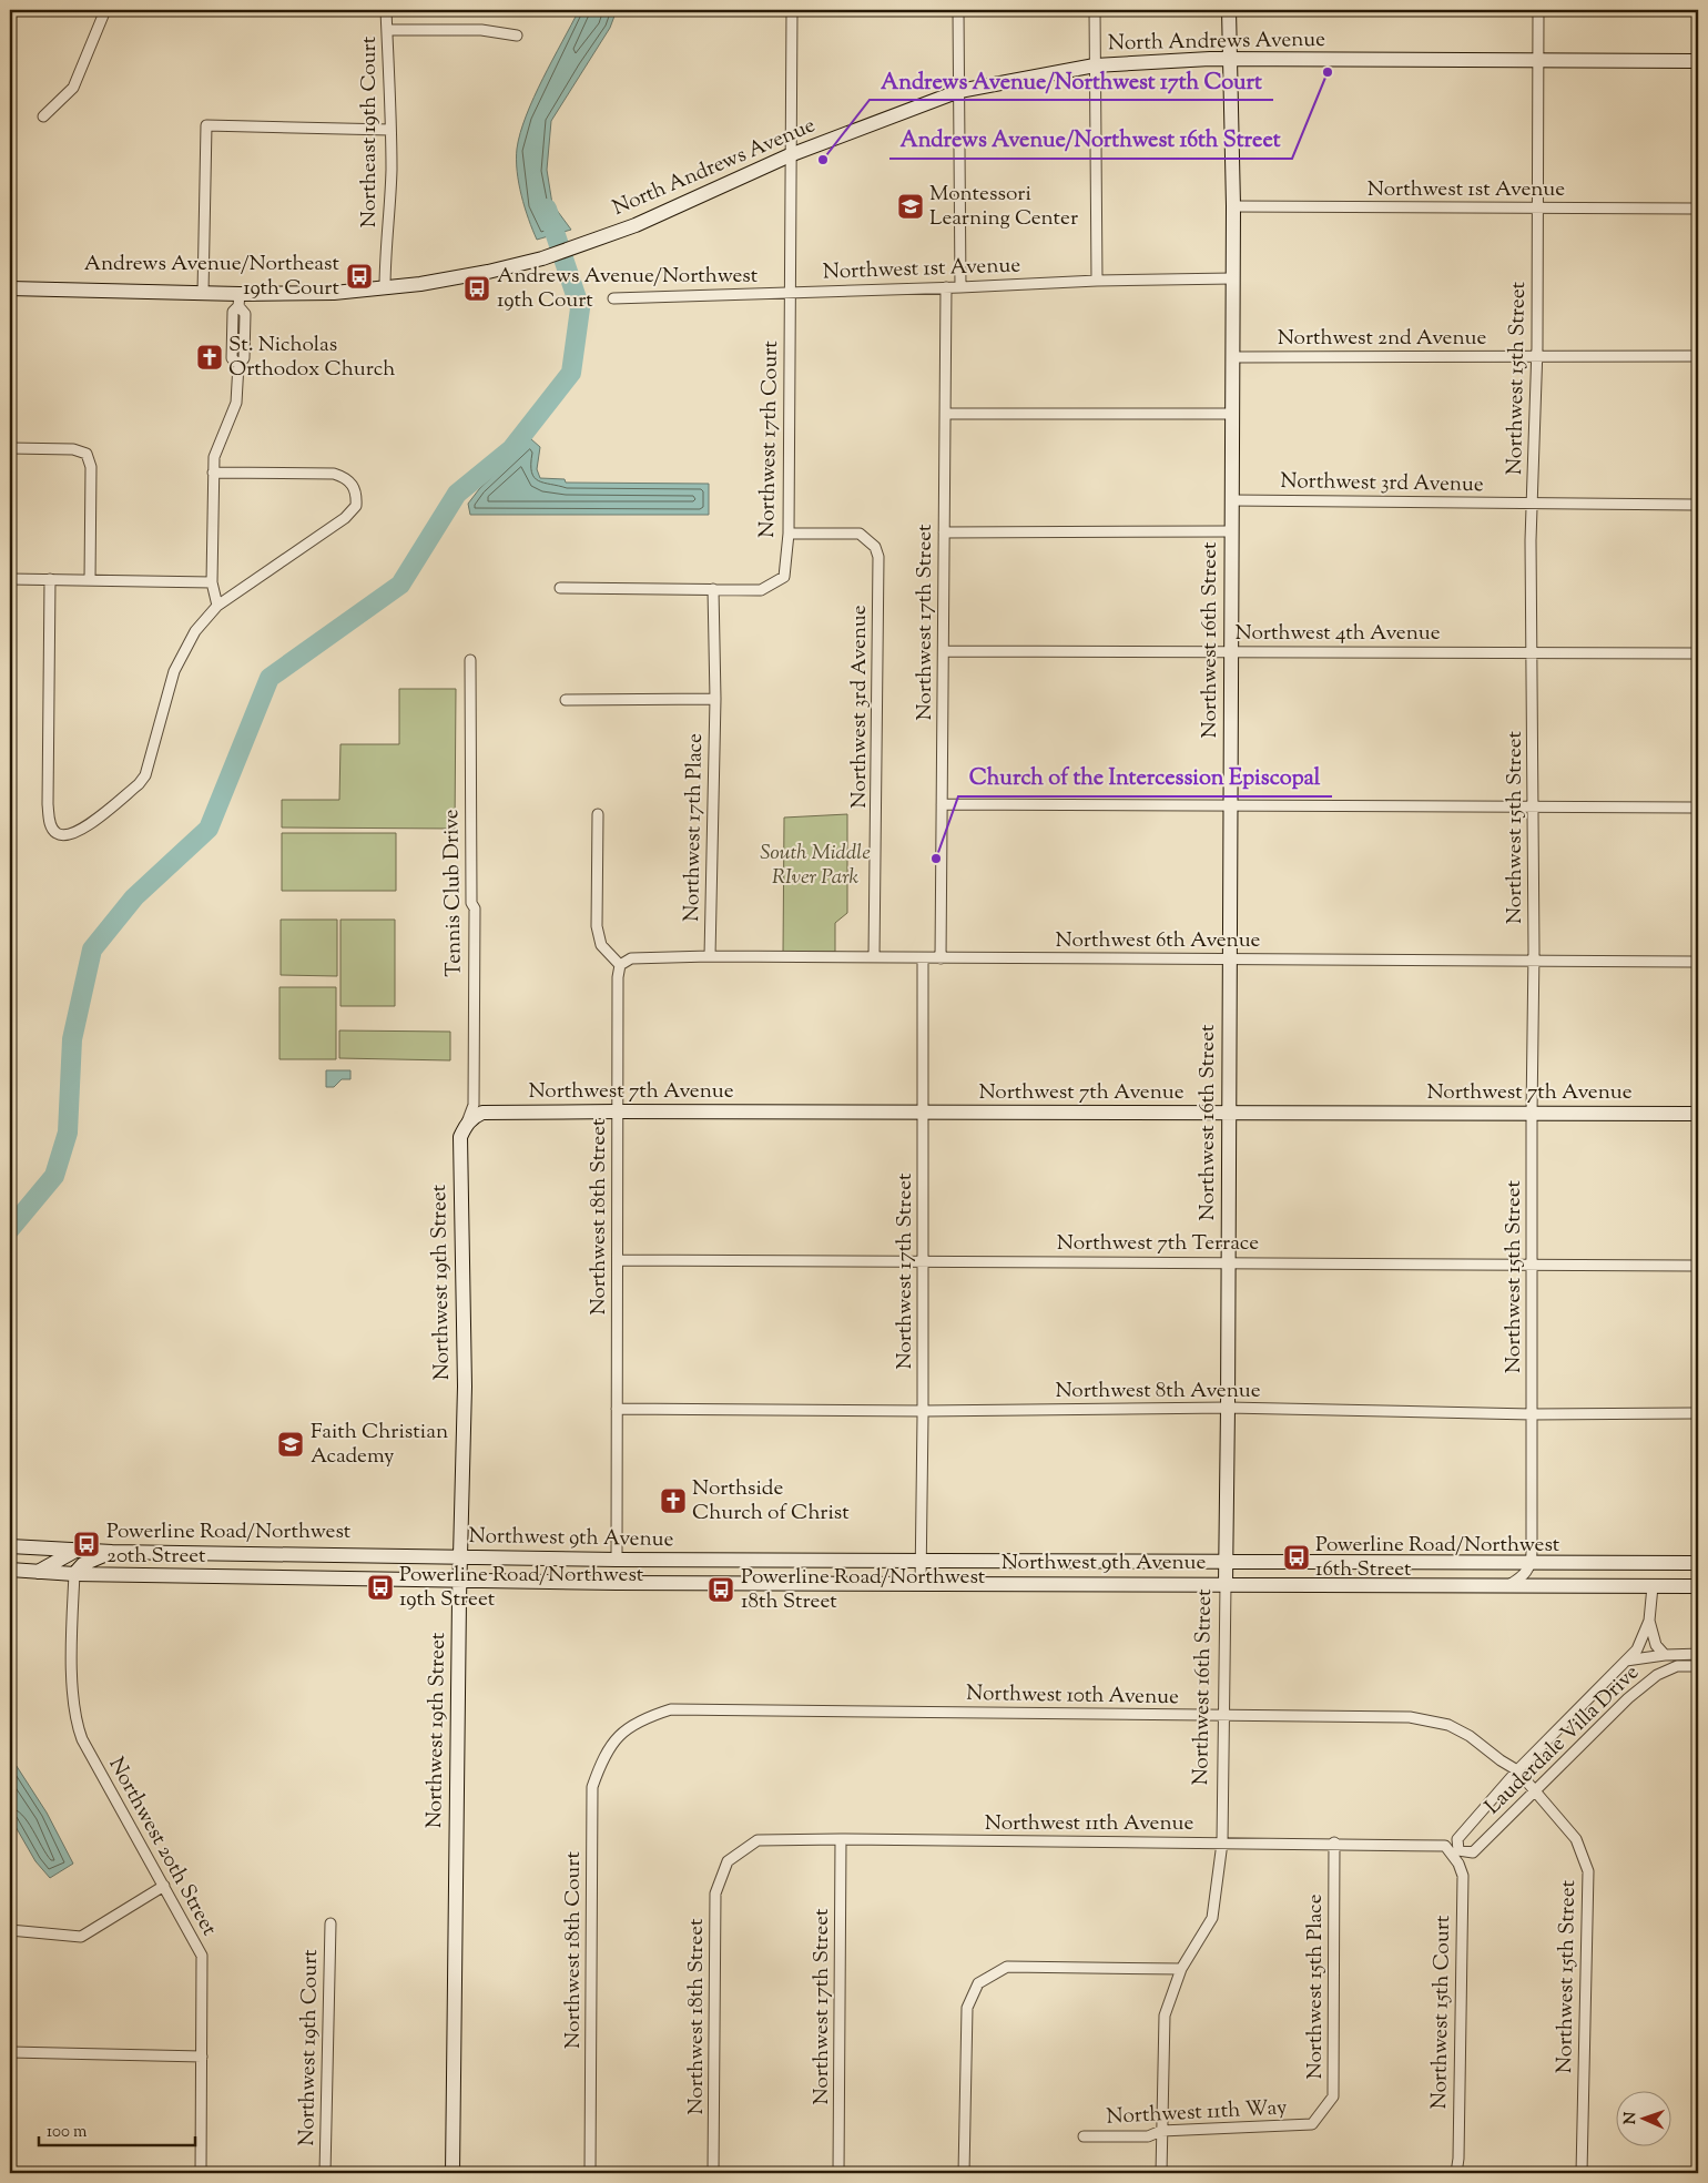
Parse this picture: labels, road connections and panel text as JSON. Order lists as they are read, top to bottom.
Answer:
{
  "streets": {
    "main road": [
      "North Andrews Avenue",
      "Northwest 16th Street",
      "Northwest 7th Avenue",
      "Northwest 19th Street",
      "Northwest 9th Avenue"
    ],
    "street": [
      "Northeast 19th Court",
      "Northwest 1st Avenue",
      "Northwest 2nd Avenue",
      "Northwest 15th Street",
      "Northwest 17th Court",
      "Northwest 3rd Avenue",
      "Northwest 17th Street",
      "Northwest 4th Avenue",
      "Northwest 17th Place",
      "Tennis Club Drive",
      "Northwest 6th Avenue",
      "Northwest 18th Street",
      "Northwest 7th Terrace",
      "Northwest 8th Avenue",
      "Northwest 10th Avenue",
      "Lauderdale Villa Drive",
      "Northwest 11th Avenue",
      "Northwest 20th Street",
      "Northwest 18th Court",
      "Northwest 15th Place",
      "Northwest 15th Court",
      "Northwest 19th Court",
      "Northwest 11th Way"
    ]
  },
  "crossings": [
    ["North Andrews Avenue", "Northeast 19th Court"],
    ["North Andrews Avenue", "Northwest 15th Street"],
    ["North Andrews Avenue", "Northwest 17th Court"],
    ["North Andrews Avenue", "Northwest 16th Street"],
    ["Northwest 1st Avenue", "Northwest 15th Street"],
    ["Northwest 1st Avenue", "Northwest 17th Court"],
    ["Northwest 1st Avenue", "Northwest 17th Street"],
    ["Northwest 1st Avenue", "Northwest 16th Street"],
    ["Northwest 2nd Avenue", "Northwest 15th Street"],
    ["Northwest 2nd Avenue", "Northwest 16th Street"],
    ["Northwest 15th Street", "Northwest 3rd Avenue"],
    ["Northwest 15th Street", "Northwest 4th Avenue"],
    ["Northwest 15th Street", "Northwest 6th Avenue"],
    ["Northwest 15th Street", "Northwest 7th Avenue"],
    ["Northwest 15th Street", "Northwest 7th Terrace"],
    ["Northwest 15th Street", "Northwest 8th Avenue"],
    ["Northwest 15th Street", "Northwest 9th Avenue"],
    ["Northwest 15th Street", "Northwest 10th Avenue"],
    ["Northwest 15th Street", "Lauderdale Villa Drive"],
    ["Northwest 17th Court", "Northwest 3rd Avenue"],
    ["Northwest 17th Court", "Northwest 17th Place"],
    ["Northwest 3rd Avenue", "Northwest 16th Street"],
    ["Northwest 3rd Avenue", "Northwest 6th Avenue"],
    ["Northwest 17th Street", "Northwest 4th Avenue"],
    ["Northwest 17th Street", "Northwest 6th Avenue"],
    ["Northwest 17th Street", "Northwest 7th Avenue"],
    ["Northwest 17th Street", "Northwest 7th Terrace"],
    ["Northwest 17th Street", "Northwest 8th Avenue"],
    ["Northwest 17th Street", "Northwest 9th Avenue"],
    ["Northwest 17th Street", "Northwest 11th Avenue"],
    ["Northwest 4th Avenue", "Northwest 16th Street"],
    ["Northwest 16th Street", "Northwest 6th Avenue"],
    ["Northwest 16th Street", "Northwest 7th Avenue"],
    ["Northwest 16th Street", "Northwest 7th Terrace"],
    ["Northwest 16th Street", "Northwest 8th Avenue"],
    ["Northwest 16th Street", "Northwest 9th Avenue"],
    ["Northwest 16th Street", "Northwest 10th Avenue"],
    ["Northwest 16th Street", "Northwest 11th Avenue"],
    ["Northwest 16th Street", "Northwest 11th Way"],
    ["Northwest 17th Place", "Northwest 6th Avenue"],
    ["Tennis Club Drive", "Northwest 7th Avenue"],
    ["Tennis Club Drive", "Northwest 19th Street"],
    ["Northwest 6th Avenue", "Northwest 18th Street"],
    ["Northwest 7th Avenue", "Northwest 18th Street"],
    ["Northwest 7th Avenue", "Northwest 19th Street"],
    ["Northwest 18th Street", "Northwest 7th Terrace"],
    ["Northwest 18th Street", "Northwest 8th Avenue"],
    ["Northwest 18th Street", "Northwest 9th Avenue"],
    ["Northwest 18th Street", "Northwest 11th Avenue"],
    ["Northwest 19th Street", "Northwest 9th Avenue"],
    ["Northwest 9th Avenue", "Lauderdale Villa Drive"],
    ["Northwest 9th Avenue", "Northwest 20th Street"],
    ["Northwest 10th Avenue", "Lauderdale Villa Drive"],
    ["Northwest 10th Avenue", "Northwest 18th Court"],
    ["Lauderdale Villa Drive", "Northwest 11th Avenue"],
    ["Lauderdale Villa Drive", "Northwest 15th Court"],
    ["Northwest 11th Avenue", "Northwest 15th Place"],
    ["Northwest 11th Avenue", "Northwest 15th Court"],
    ["Northwest 15th Place", "Northwest 11th Way"]
  ],
  "parks": ["South Middle RIver Park"],
  "places": {
    "other": ["Andrews Avenue/Northwest 16th Street", "Andrews Avenue/Northwest 17th Court", "Church of the Intercession Episcopal"],
    "school or university": ["Montessori Learning Center", "Faith Christian Academy"],
    "bus stop": [
      "Andrews Avenue/Northeast 19th Court",
      "Andrews Avenue/Northwest 19th Court",
      "Powerline Road/Northwest 20th Street",
      "Powerline Road/Northwest 16th Street",
      "Powerline Road/Northwest 19th Street",
      "Powerline Road/Northwest 18th Street"
    ],
    "church": ["St. Nicholas Orthodox Church", "Northside Church of Christ"]
  },
  "scale_bar": "100 m",
  "north": "left"
}
